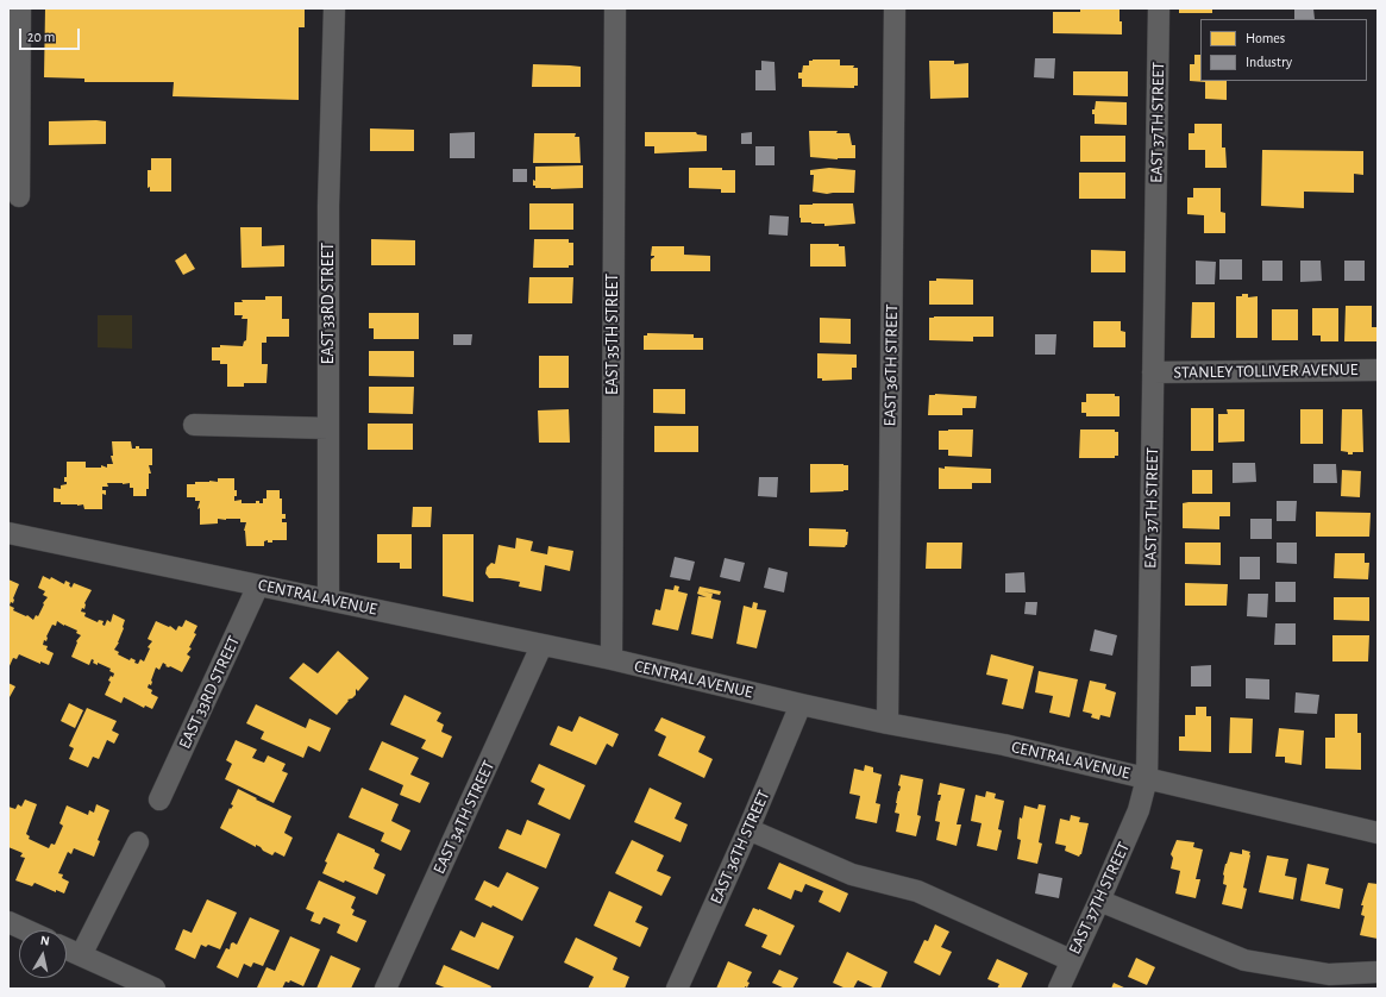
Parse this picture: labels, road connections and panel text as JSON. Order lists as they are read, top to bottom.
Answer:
{
  "streets": {
    "street": [
      "EAST 37TH STREET",
      "EAST 33RD STREET",
      "EAST 35TH STREET",
      "EAST 36TH STREET",
      "STANLEY TOLLIVER AVENUE",
      "CENTRAL AVENUE",
      "EAST 34TH STREET"
    ]
  },
  "crossings": [
    ["EAST 37TH STREET", "STANLEY TOLLIVER AVENUE"],
    ["EAST 37TH STREET", "CENTRAL AVENUE"],
    ["EAST 33RD STREET", "CENTRAL AVENUE"],
    ["EAST 35TH STREET", "CENTRAL AVENUE"],
    ["EAST 36TH STREET", "CENTRAL AVENUE"],
    ["CENTRAL AVENUE", "EAST 34TH STREET"]
  ],
  "legend": ["Homes", "Industry"],
  "scale_bar": "20 m",
  "north": "top"
}
